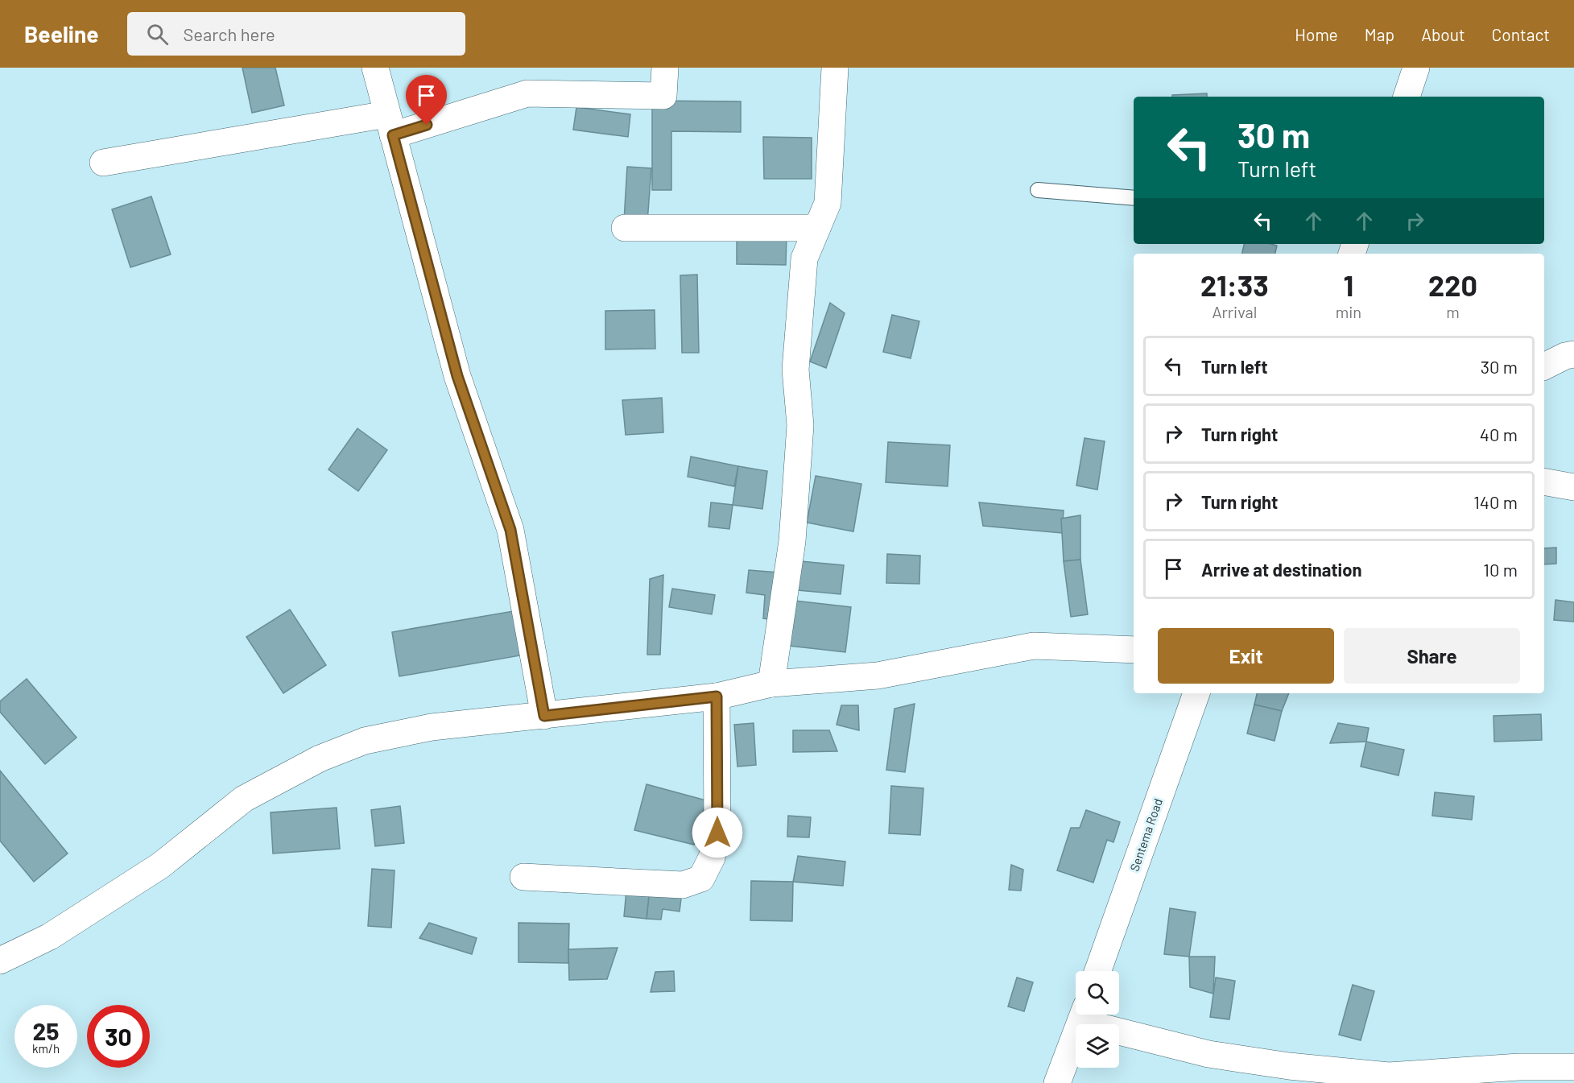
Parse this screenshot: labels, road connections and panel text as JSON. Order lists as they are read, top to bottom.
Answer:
{
  "streets": {
    "street": ["Sentema Road"]
  },
  "page": {
    "header": "Beeline",
    "search": "Search here",
    "nav": [
      "Home",
      "Map",
      "About",
      "Contact"
    ],
    "turn": ["30 m", "Turn left"],
    "eta": [
      "21:33",
      "Arrival",
      "1",
      "min",
      "220",
      "m"
    ],
    "list": [
      {
        "name": "Turn left",
        "value": "30 m"
      },
      {
        "name": "Turn right",
        "value": "40 m"
      },
      {
        "name": "Turn right",
        "value": "140 m"
      },
      {
        "name": "Arrive at destination",
        "value": "10 m"
      }
    ],
    "buttons": ["Exit", "Share"],
    "speed": "25 km/h",
    "limit": "30"
  }
}
